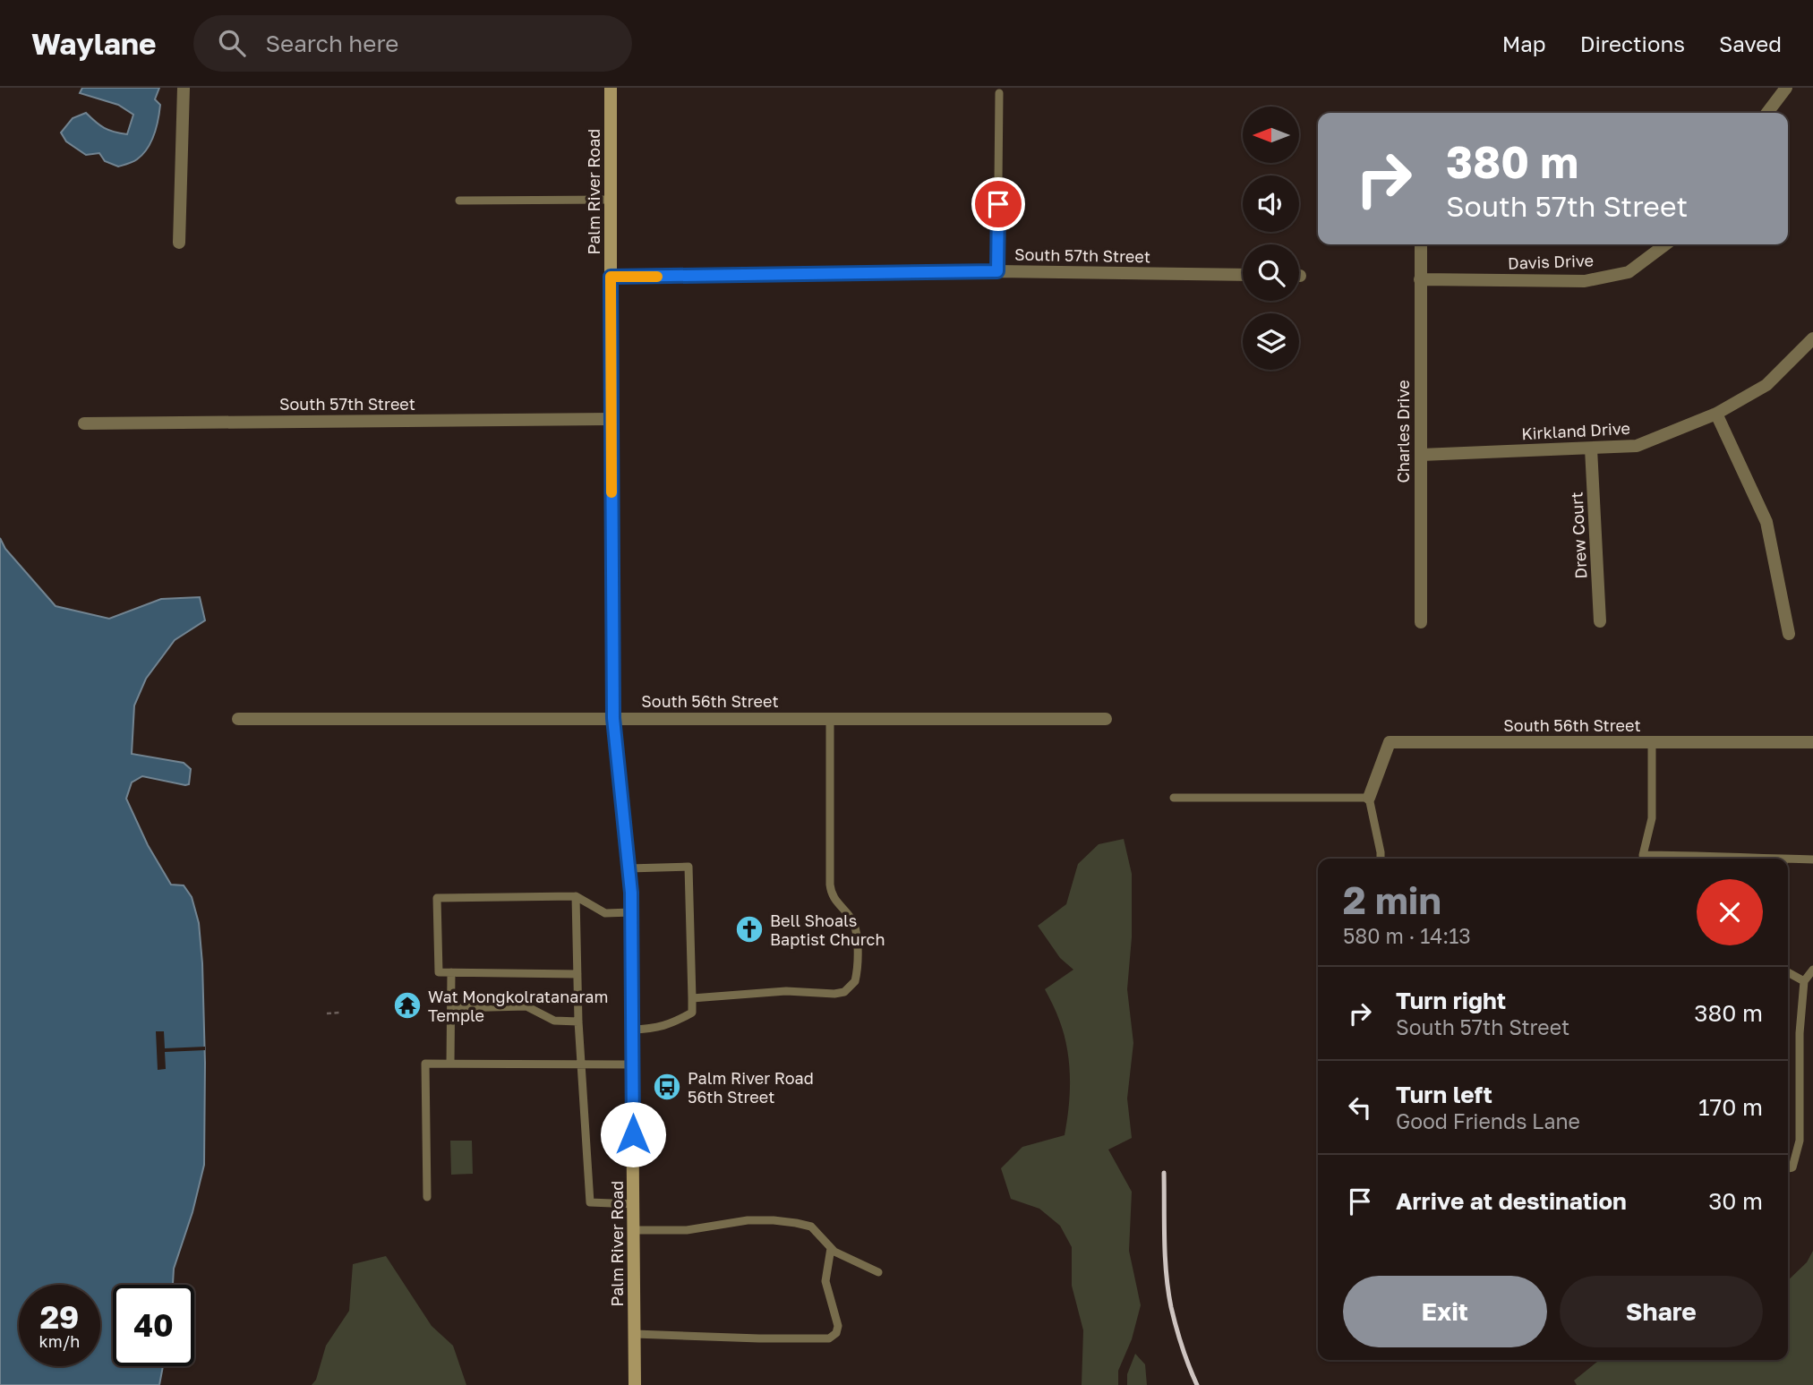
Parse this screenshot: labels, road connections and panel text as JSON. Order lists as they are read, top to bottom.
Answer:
{
  "streets": {
    "street": [
      "Palm River Road",
      "South 57th Street",
      "Davis Drive",
      "Kirkland Drive",
      "Charles Drive",
      "Drew Court",
      "South 56th Street"
    ]
  },
  "crossings": [
    ["Palm River Road", "South 57th Street"],
    ["Palm River Road", "South 56th Street"],
    ["Davis Drive", "Charles Drive"],
    ["Kirkland Drive", "Charles Drive"],
    ["Kirkland Drive", "Drew Court"]
  ],
  "places": {
    "church": ["Bell Shoals Baptist Church"],
    "temple": ["Wat Mongkolratanaram Temple"],
    "bus stop": ["Palm River Road 56th Street"]
  },
  "north": "left",
  "page": {
    "header": "Waylane",
    "search": "Search here",
    "nav": ["Map", "Directions", "Saved"],
    "turn": ["380 m", "South 57th Street"],
    "heading": ["2 min", "580 m · 14:13"],
    "list": [
      {
        "name": "Turn right",
        "note": "South 57th Street",
        "value": "380 m"
      },
      {
        "name": "Turn left",
        "note": "Good Friends Lane",
        "value": "170 m"
      },
      {
        "name": "Arrive at destination",
        "value": "30 m"
      }
    ],
    "buttons": ["Exit", "Share"],
    "speed": "29 km/h",
    "limit": "40"
  }
}
